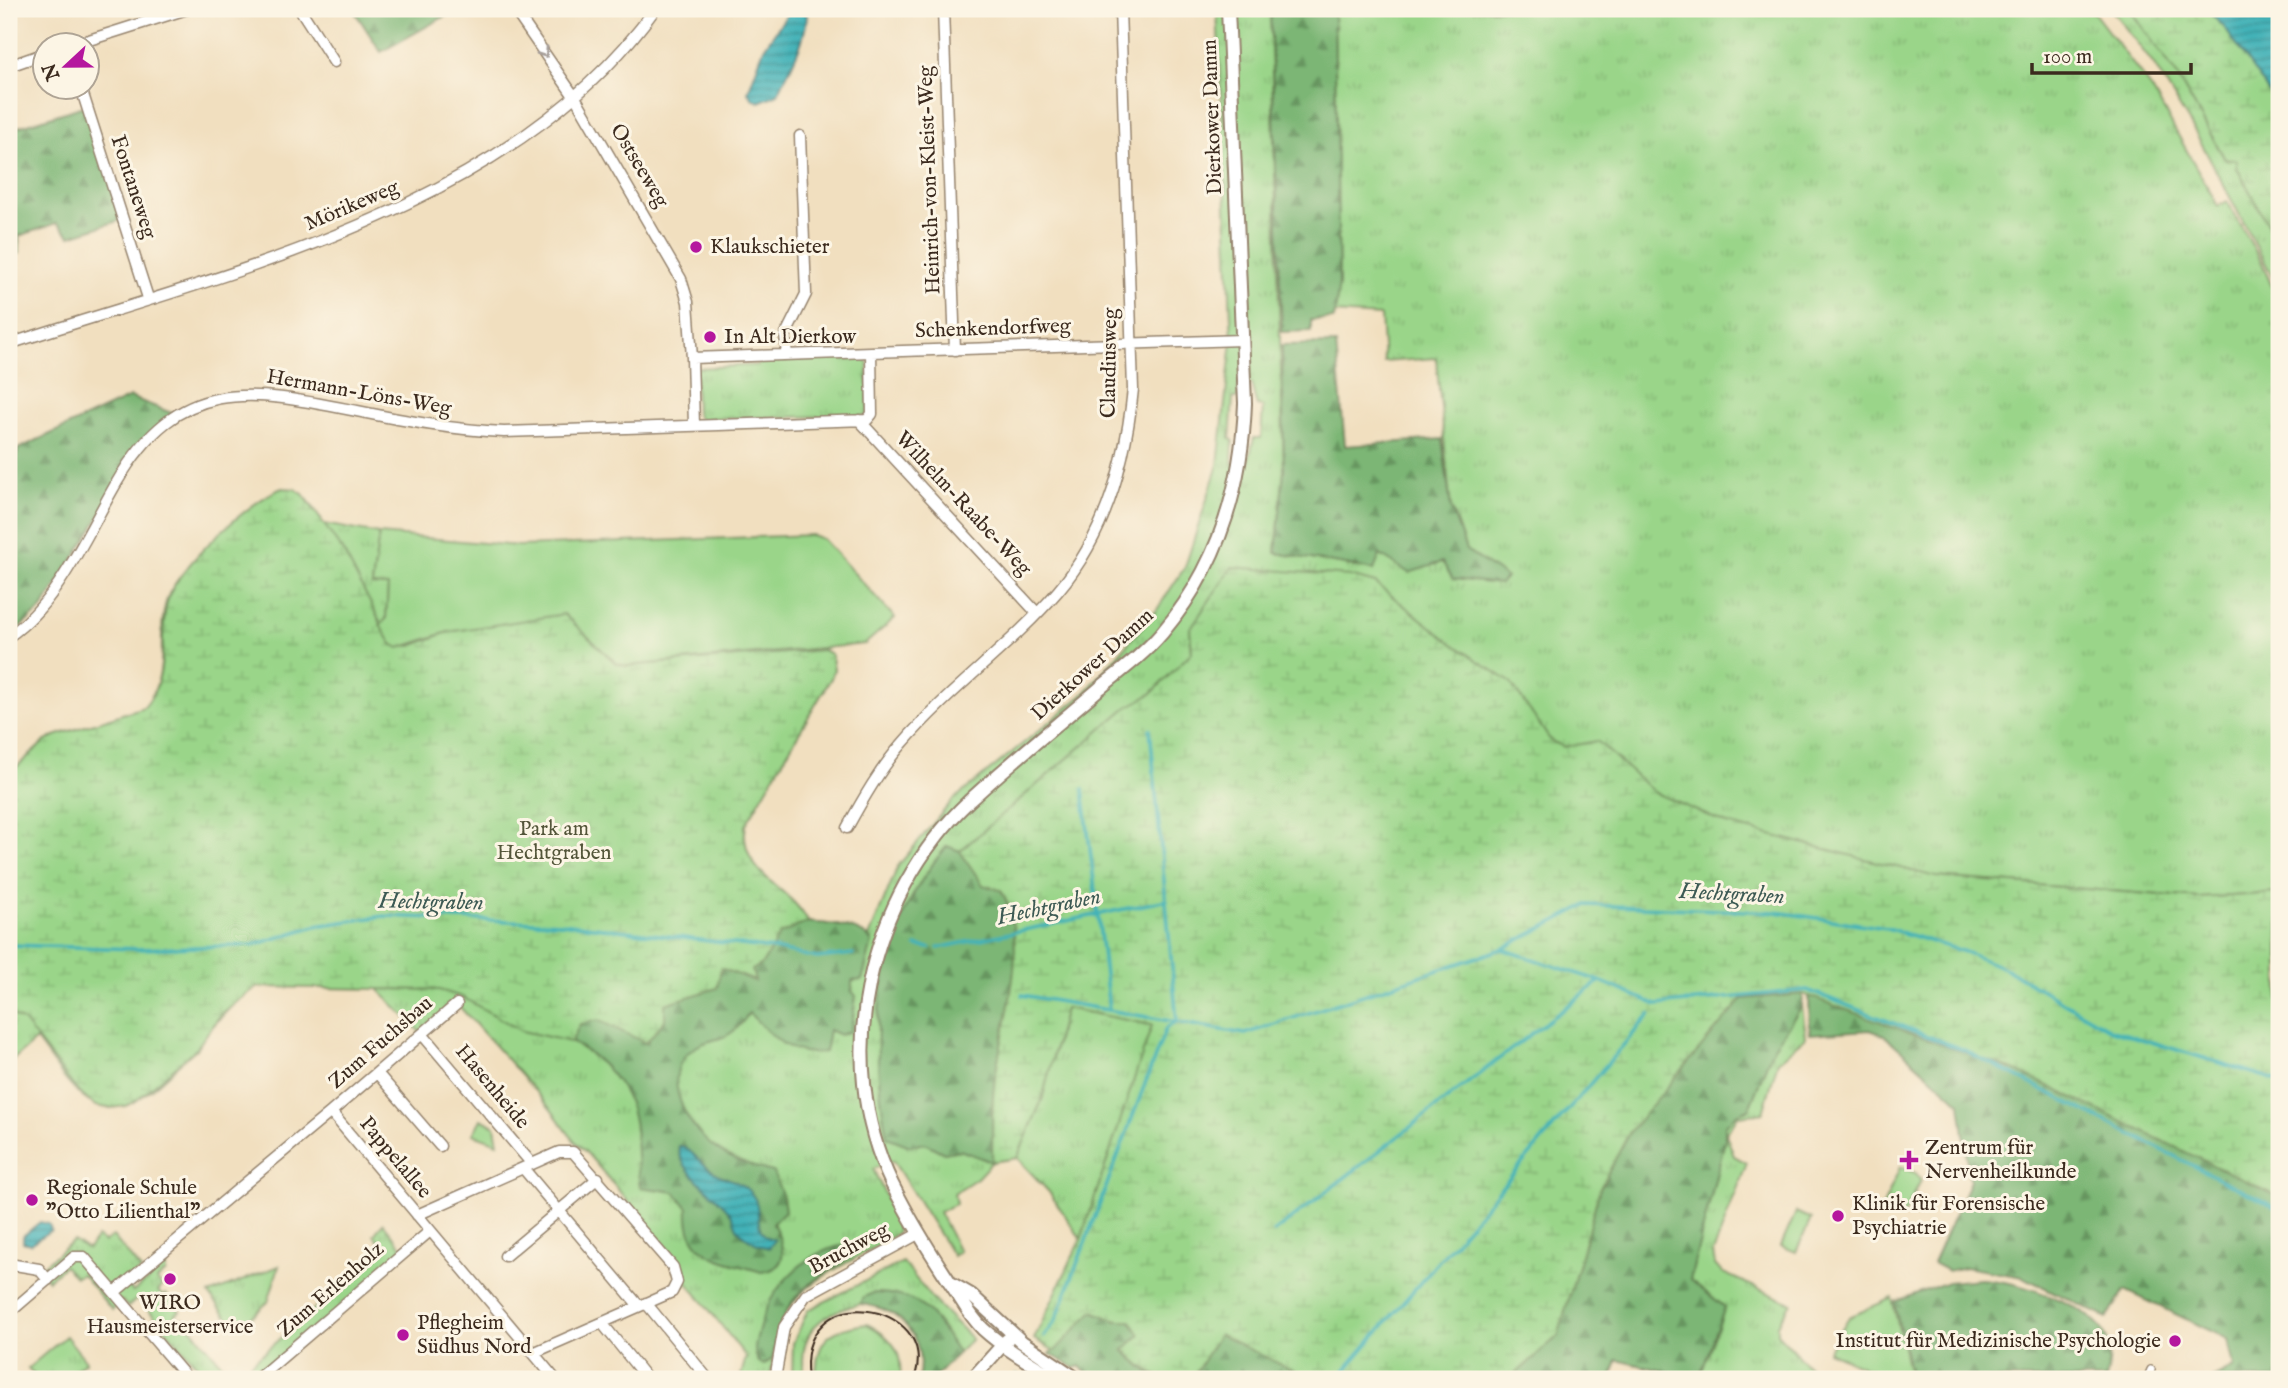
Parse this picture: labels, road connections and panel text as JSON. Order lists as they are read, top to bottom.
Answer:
{
  "streets": {
    "street": [
      "Dierkower Damm",
      "Ostseeweg",
      "Heinrich-von-Kleist-Weg",
      "Fontaneweg",
      "Mörikeweg",
      "Schenkendorfweg",
      "Claudiusweg",
      "Hermann-Löns-Weg",
      "Wilhelm-Raabe-Weg",
      "Zum Fuchsbau",
      "Hasenheide",
      "Pappelallee",
      "Bruchweg",
      "Zum Erlenholz"
    ]
  },
  "crossings": [
    ["Dierkower Damm", "Schenkendorfweg"],
    ["Dierkower Damm", "Bruchweg"],
    ["Ostseeweg", "Mörikeweg"],
    ["Ostseeweg", "Schenkendorfweg"],
    ["Ostseeweg", "Hermann-Löns-Weg"],
    ["Heinrich-von-Kleist-Weg", "Schenkendorfweg"],
    ["Fontaneweg", "Mörikeweg"],
    ["Schenkendorfweg", "Claudiusweg"],
    ["Claudiusweg", "Wilhelm-Raabe-Weg"],
    ["Hermann-Löns-Weg", "Wilhelm-Raabe-Weg"],
    ["Zum Fuchsbau", "Hasenheide"],
    ["Zum Fuchsbau", "Pappelallee"],
    ["Pappelallee", "Zum Erlenholz"]
  ],
  "water": ["Hechtgraben"],
  "parks": ["Park am Hechtgraben"],
  "places": {
    "other": [
      "Klaukschieter",
      "In Alt Dierkow",
      "Regionale Schule \"Otto Lilienthal\"",
      "Klinik für Forensische Psychiatrie",
      "WIRO Hausmeisterservice",
      "Pflegheim Südhus Nord",
      "Institut für Medizinische Psychologie"
    ],
    "health": ["Zentrum für Nervenheilkunde"]
  },
  "scale_bar": "100 m",
  "north": "left"
}
